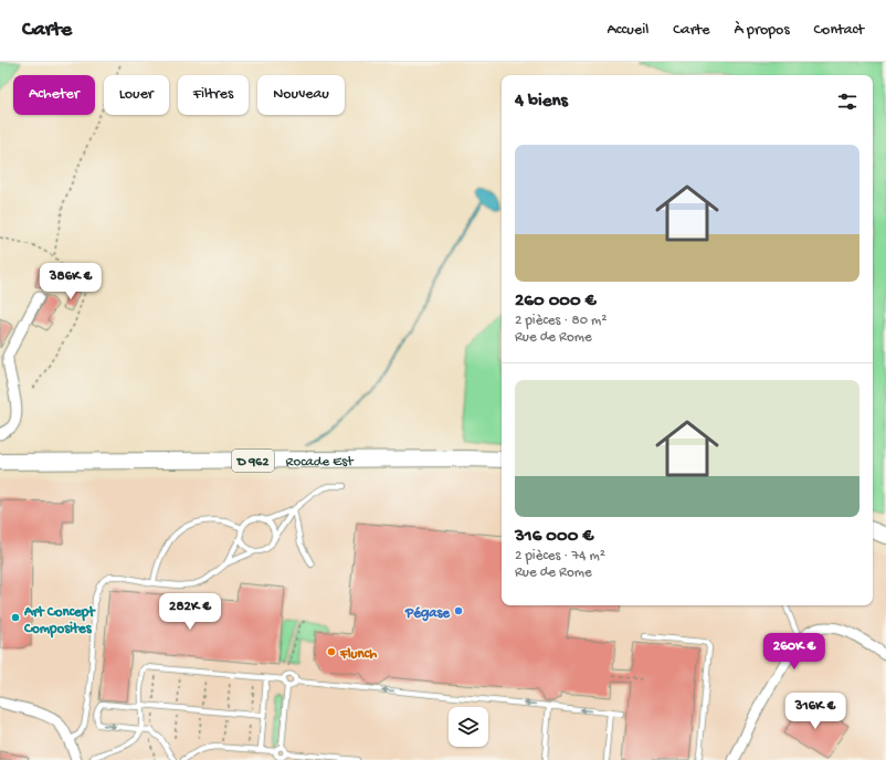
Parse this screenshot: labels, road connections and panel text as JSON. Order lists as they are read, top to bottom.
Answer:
{
  "streets": {
    "main road": ["Rocade Est", "D 962"]
  },
  "places": ["Pégase", "Art Concept Composites", "Flunch"],
  "page": {
    "header": "Carte",
    "nav": [
      "Accueil",
      "Carte",
      "À propos",
      "Contact"
    ],
    "chip": [
      "Acheter",
      "Louer",
      "Filtres",
      "Nouveau"
    ],
    "heading": "4 biens",
    "list": [
      {
        "name": "260 000 €",
        "note": "2 pièces · 80 m² · Rue de Rome"
      },
      {
        "name": "316 000 €",
        "note": "2 pièces · 74 m² · Rue de Rome"
      }
    ],
    "price": [
      "386K €",
      "282K €",
      "260K €",
      "316K €"
    ]
  }
}
